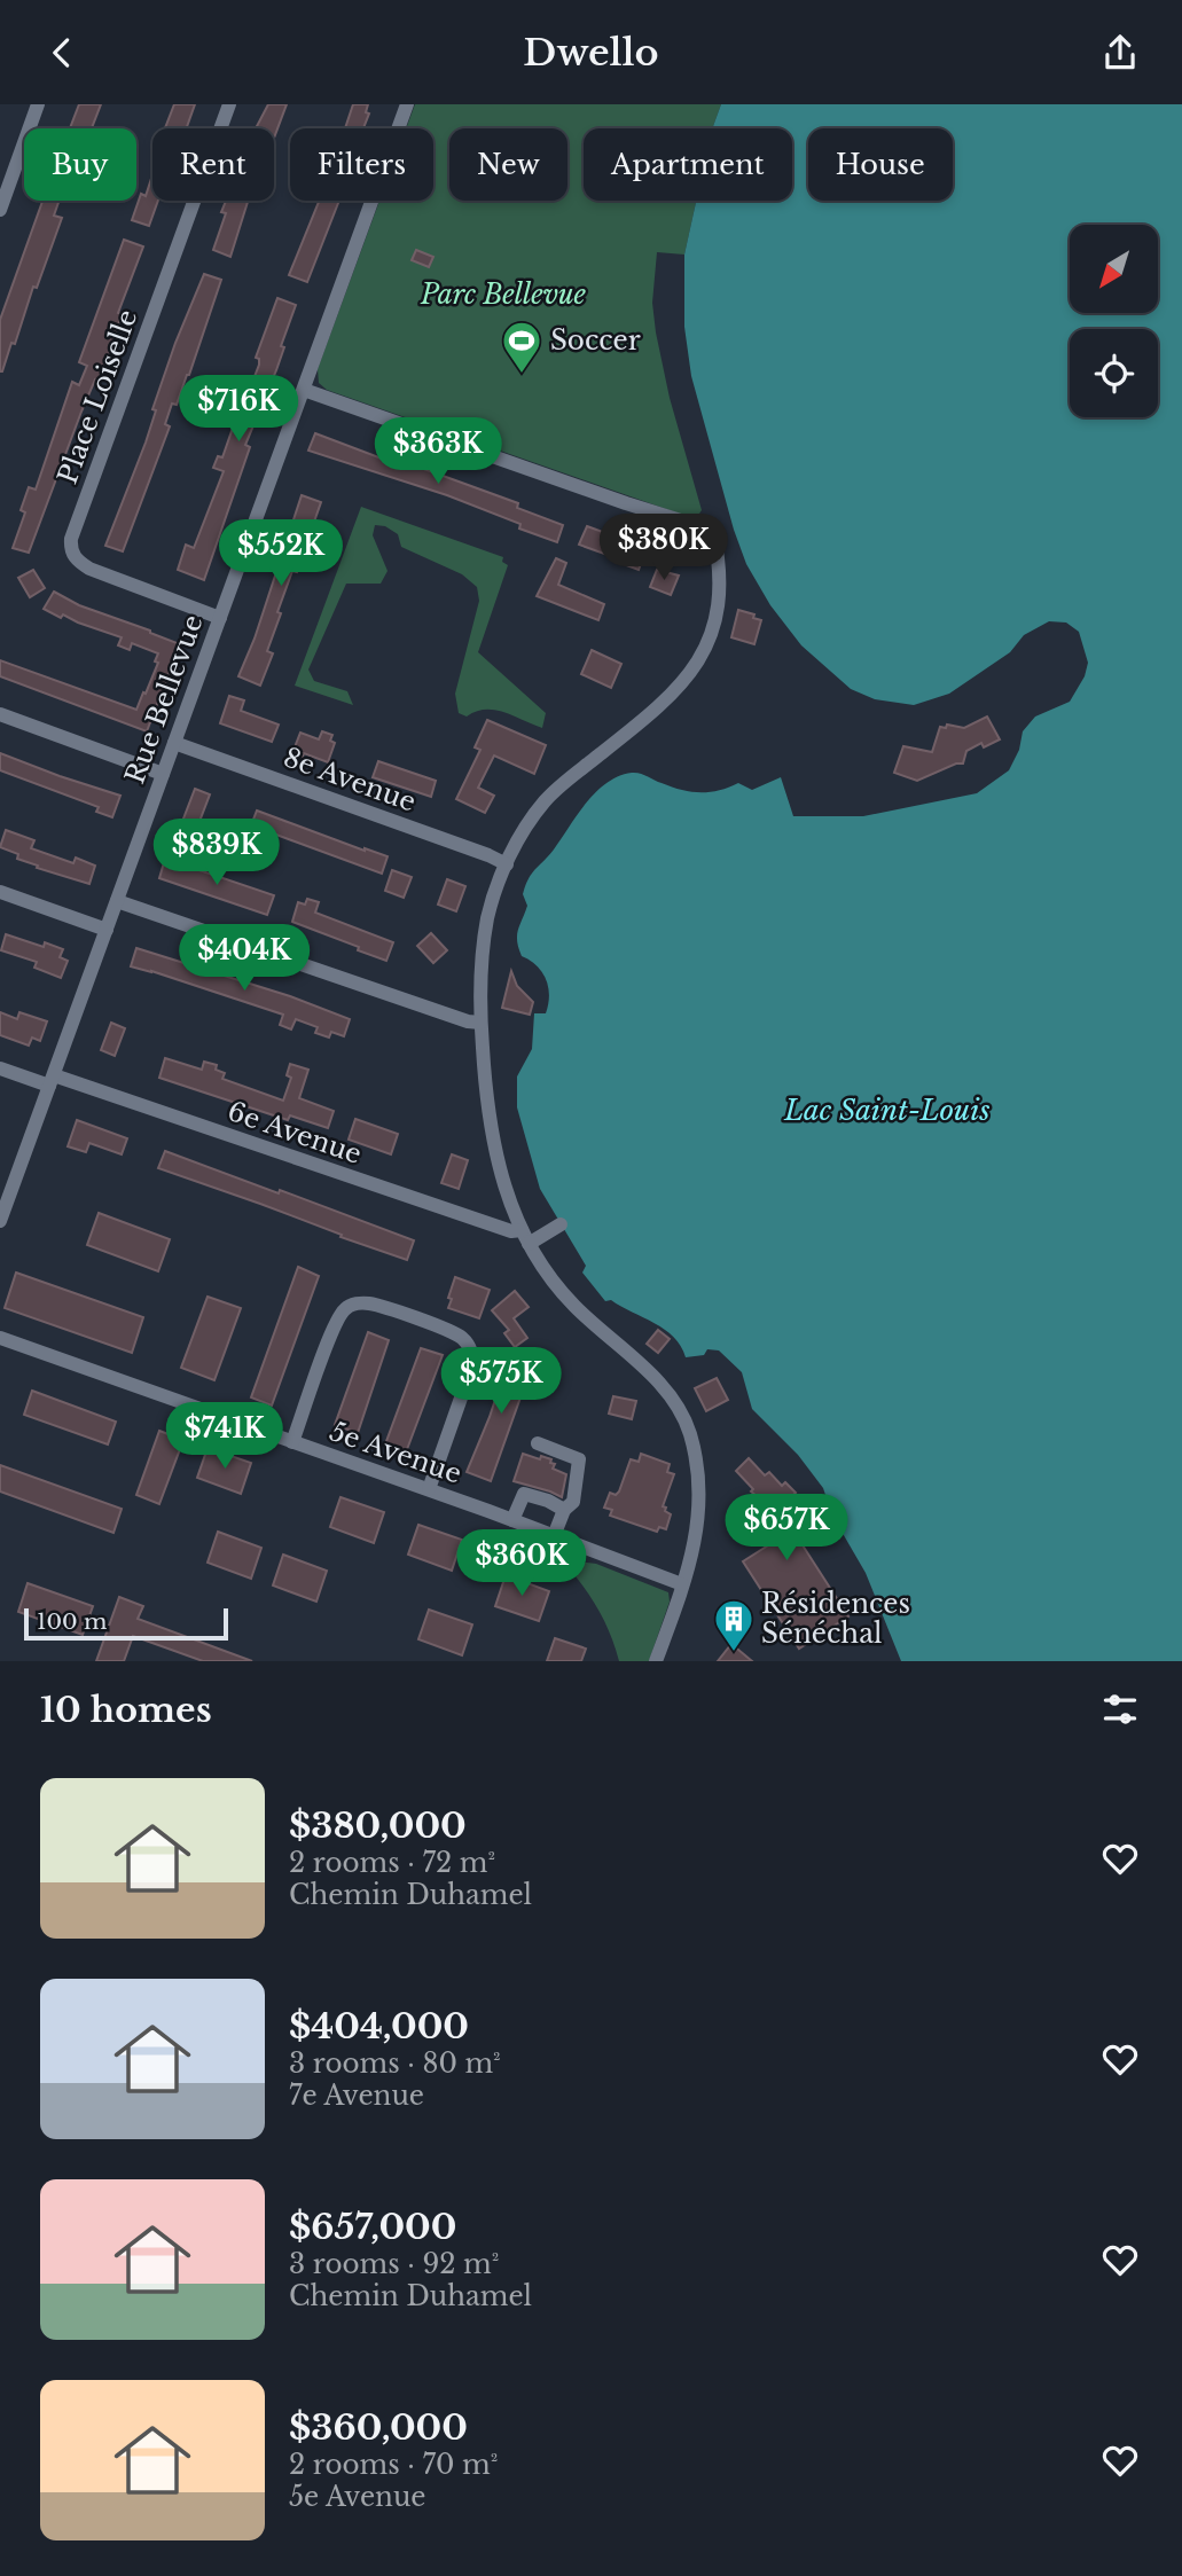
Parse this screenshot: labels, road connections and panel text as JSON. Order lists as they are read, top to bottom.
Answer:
{
  "streets": {
    "street": [
      "Place Loiselle",
      "Rue Bellevue",
      "8e Avenue",
      "6e Avenue",
      "5e Avenue"
    ]
  },
  "crossings": [
    ["Place Loiselle", "Rue Bellevue"],
    ["Rue Bellevue", "8e Avenue"],
    ["Rue Bellevue", "6e Avenue"]
  ],
  "water": ["Lac Saint-Louis"],
  "parks": ["Parc Bellevue"],
  "places": {
    "sports": ["Soccer"],
    "building": ["Résidences Sénéchal"]
  },
  "scale_bar": "100 m",
  "north": "bottom left",
  "page": {
    "header": "Dwello",
    "chip": [
      "Buy",
      "Rent",
      "Filters",
      "New",
      "Apartment",
      "House"
    ],
    "price": [
      "$716K",
      "$363K",
      "$380K",
      "$552K",
      "$839K",
      "$404K",
      "$575K",
      "$741K",
      "$657K",
      "$360K"
    ],
    "scale": "100 m",
    "heading": "10 homes",
    "list": [
      {
        "name": "$380,000",
        "note": "2 rooms · 72 m² · Chemin Duhamel"
      },
      {
        "name": "$404,000",
        "note": "3 rooms · 80 m² · 7e Avenue"
      },
      {
        "name": "$657,000",
        "note": "3 rooms · 92 m² · Chemin Duhamel"
      },
      {
        "name": "$360,000",
        "note": "2 rooms · 70 m² · 5e Avenue"
      }
    ]
  }
}
